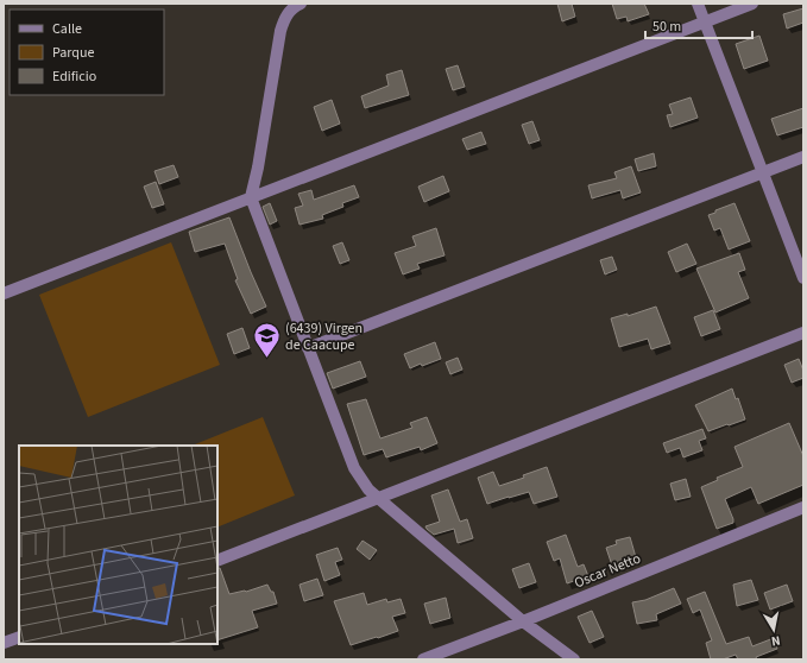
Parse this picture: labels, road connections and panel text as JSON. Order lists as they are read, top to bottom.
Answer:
{
  "streets": {
    "street": ["Oscar Netto"]
  },
  "places": {
    "school or university": ["(6439) Virgen de Caacupe"]
  },
  "legend": ["Calle", "Parque", "Edificio"],
  "scale_bar": "50 m",
  "north": "bottom"
}
